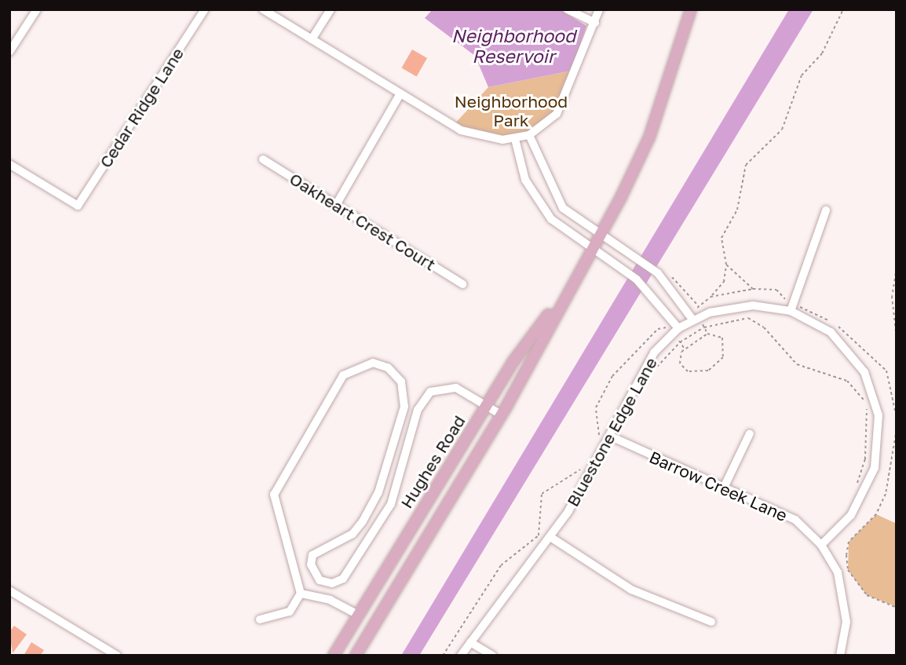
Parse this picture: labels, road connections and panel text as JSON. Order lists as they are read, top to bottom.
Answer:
{
  "streets": {
    "main road": ["Hughes Road"],
    "street": [
      "Cedar Ridge Lane",
      "Oakheart Crest Court",
      "Bluestone Edge Lane",
      "Barrow Creek Lane"
    ]
  },
  "crossings": [
    ["Bluestone Edge Lane", "Barrow Creek Lane"]
  ],
  "water": ["Neighborhood Reservoir"],
  "parks": ["Neighborhood Park"]
}
